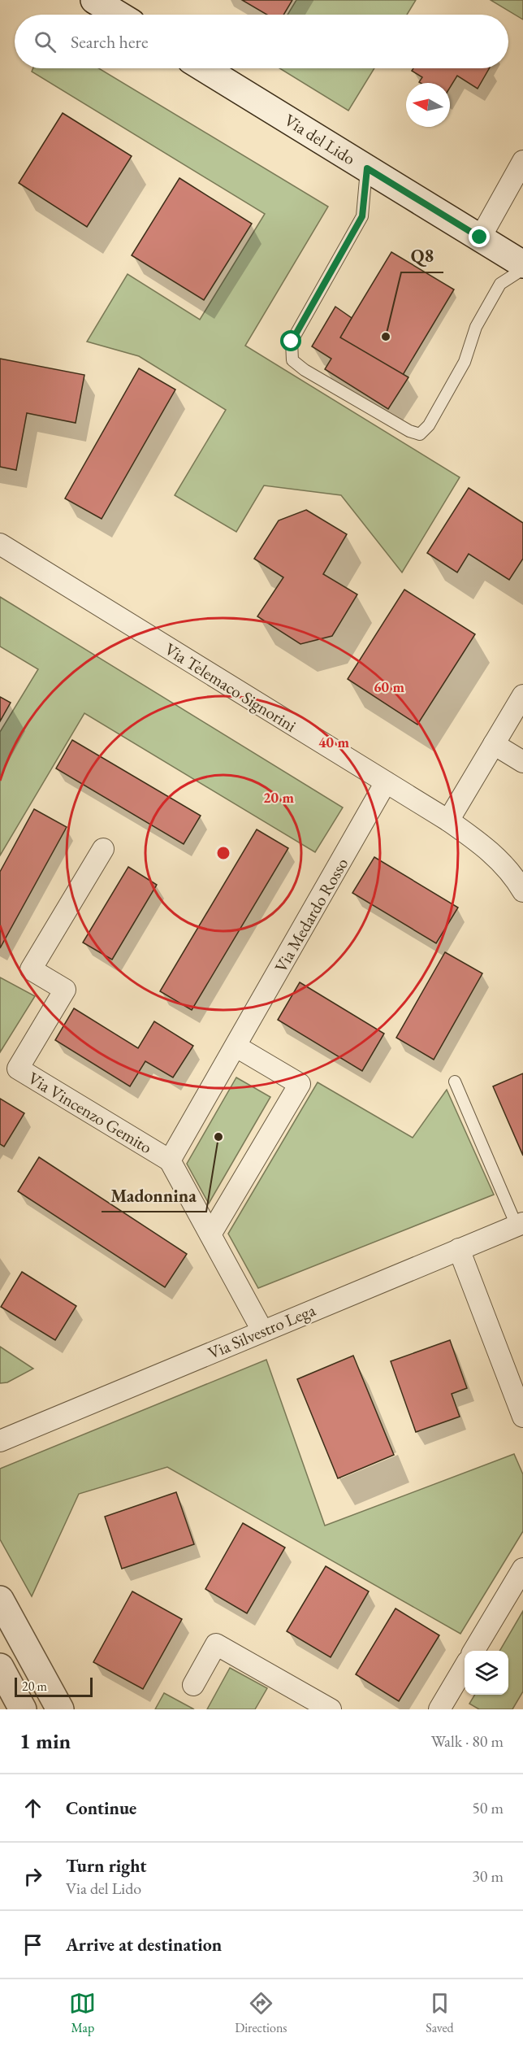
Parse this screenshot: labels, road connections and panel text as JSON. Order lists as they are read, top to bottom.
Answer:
{
  "streets": {
    "main road": ["Via del Lido"],
    "street": [
      "Via Telemaco Signorini",
      "Via Medardo Rosso",
      "Via Vincenzo Gemito",
      "Via Silvestro Lega"
    ]
  },
  "crossings": [
    ["Via Telemaco Signorini", "Via Medardo Rosso"],
    ["Via Medardo Rosso", "Via Vincenzo Gemito"]
  ],
  "places": ["Q8", "Madonnina"],
  "scale_bar": "20 m",
  "north": "left",
  "page": {
    "search": "Search here",
    "scale": "20 m",
    "heading": ["1 min", "Walk · 80 m"],
    "list": [
      ["Continue", "50 m"],
      ["Turn right", "Via del Lido", "30 m"],
      "Arrive at destination"
    ],
    "nav": ["Map", "Directions", "Saved"]
  },
  "rings": ["60 m", "40 m", "20 m"]
}
